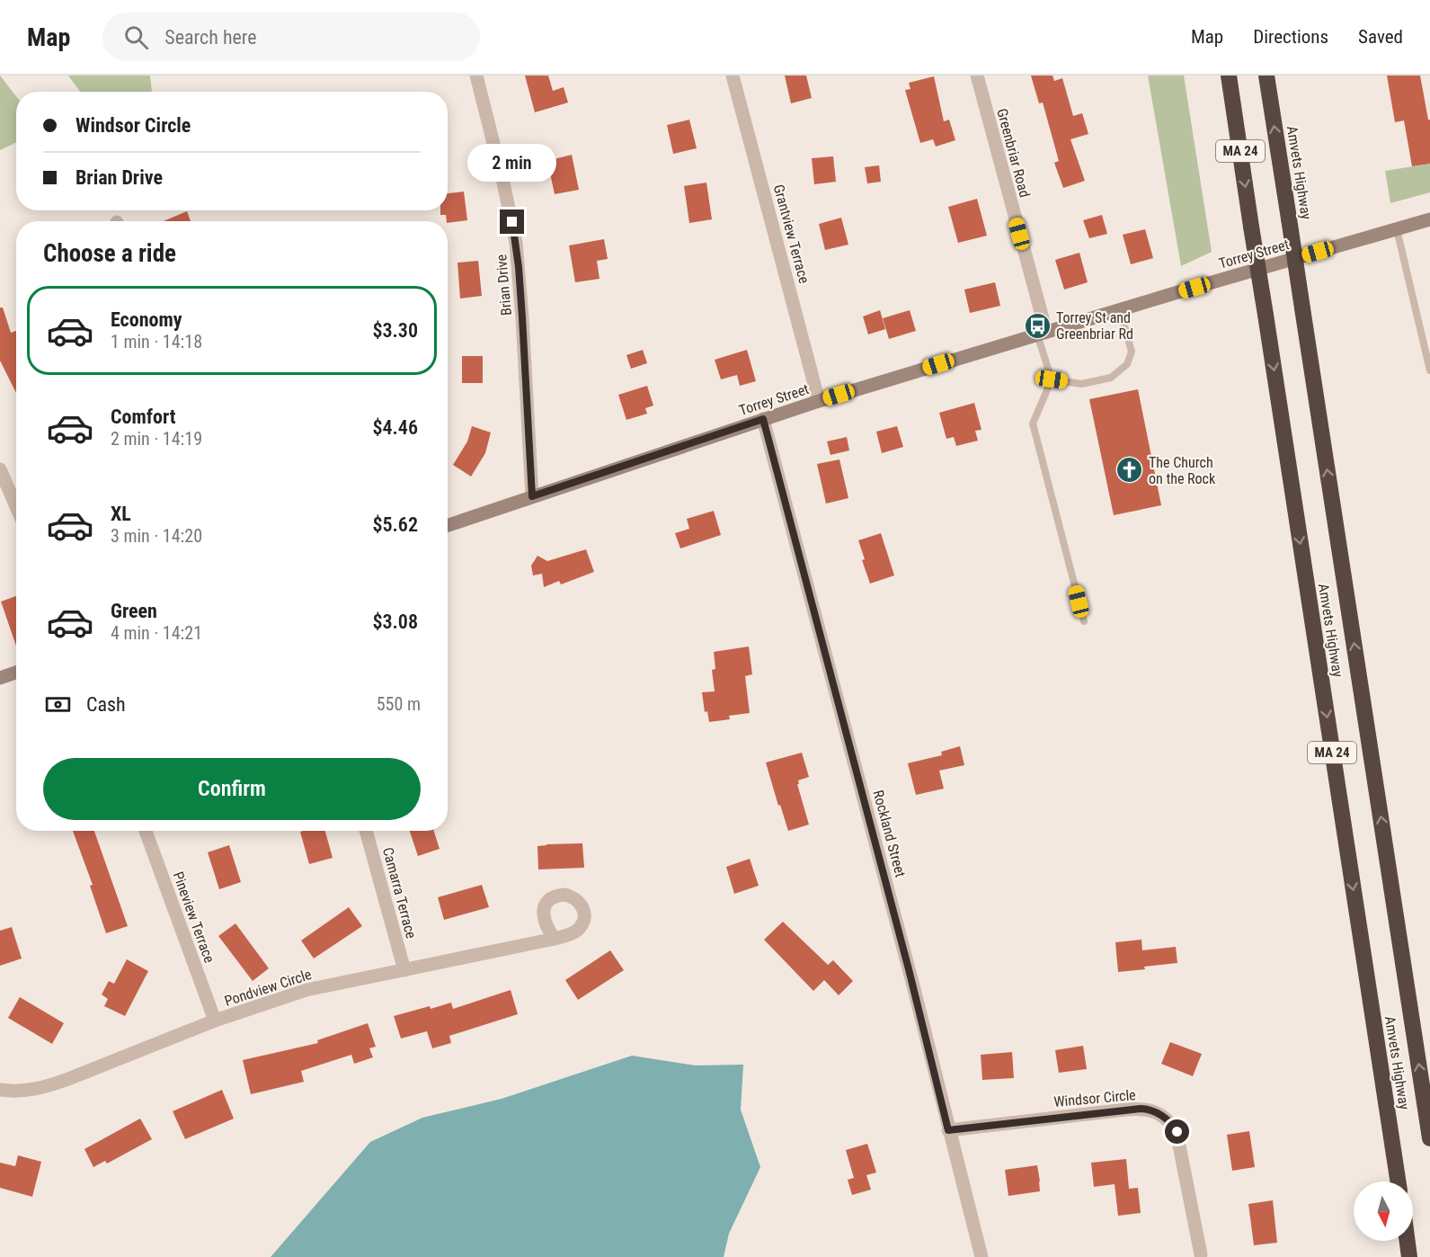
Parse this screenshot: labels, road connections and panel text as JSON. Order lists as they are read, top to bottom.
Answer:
{
  "streets": {
    "highway": ["MA 24", "Amvets Highway"],
    "main road": ["Torrey Street"],
    "street": [
      "Greenbriar Road",
      "Grantview Terrace",
      "Brian Drive",
      "Rockland Street",
      "Camarra Terrace",
      "Pineview Terrace",
      "Pondview Circle",
      "Windsor Circle"
    ]
  },
  "crossings": [
    ["Greenbriar Road", "Torrey Street"],
    ["Grantview Terrace", "Torrey Street"],
    ["Torrey Street", "Brian Drive"],
    ["Torrey Street", "Rockland Street"],
    ["Rockland Street", "Windsor Circle"],
    ["Camarra Terrace", "Pondview Circle"],
    ["Pineview Terrace", "Pondview Circle"]
  ],
  "places": {
    "bus stop": ["Torrey St and Greenbriar Rd"],
    "church": ["The Church on the Rock"]
  },
  "north": "bottom",
  "page": {
    "header": "Map",
    "search": "Search here",
    "nav": ["Map", "Directions", "Saved"],
    "banner": ["Windsor Circle", "Brian Drive"],
    "bubble": "2 min",
    "heading": "Choose a ride",
    "list": [
      {
        "name": "Economy",
        "note": "1 min · 14:18",
        "value": "$3.30"
      },
      {
        "name": "Comfort",
        "note": "2 min · 14:19",
        "value": "$4.46"
      },
      {
        "name": "XL",
        "note": "3 min · 14:20",
        "value": "$5.62"
      },
      {
        "name": "Green",
        "note": "4 min · 14:21",
        "value": "$3.08"
      }
    ],
    "pay": ["Cash", "550 m"],
    "buttons": "Confirm"
  }
}
